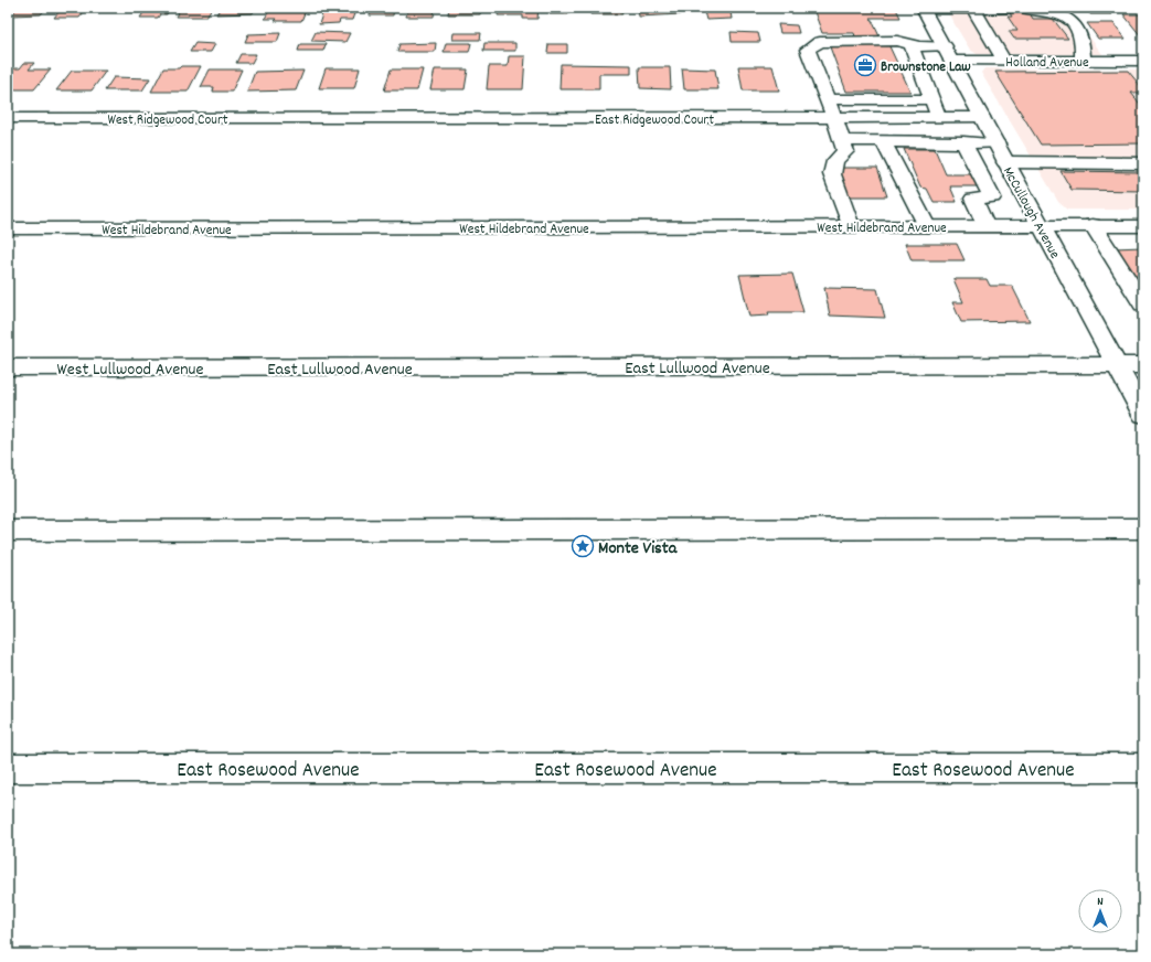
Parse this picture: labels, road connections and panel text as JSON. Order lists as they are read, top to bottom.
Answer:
{
  "streets": {
    "street": [
      "Holland Avenue",
      "West Ridgewood Court",
      "East Ridgewood Court",
      "McCullough Avenue",
      "West Hildebrand Avenue",
      "East Lullwood Avenue",
      "West Lullwood Avenue",
      "East Rosewood Avenue"
    ]
  },
  "crossings": [
    ["Holland Avenue", "McCullough Avenue"],
    ["West Ridgewood Court", "East Ridgewood Court"],
    ["East Ridgewood Court", "McCullough Avenue"],
    ["McCullough Avenue", "West Hildebrand Avenue"],
    ["McCullough Avenue", "East Lullwood Avenue"],
    ["East Lullwood Avenue", "West Lullwood Avenue"]
  ],
  "places": {
    "office": ["Brownstone Law"],
    "place": ["Monte Vista"]
  },
  "north": "top"
}
